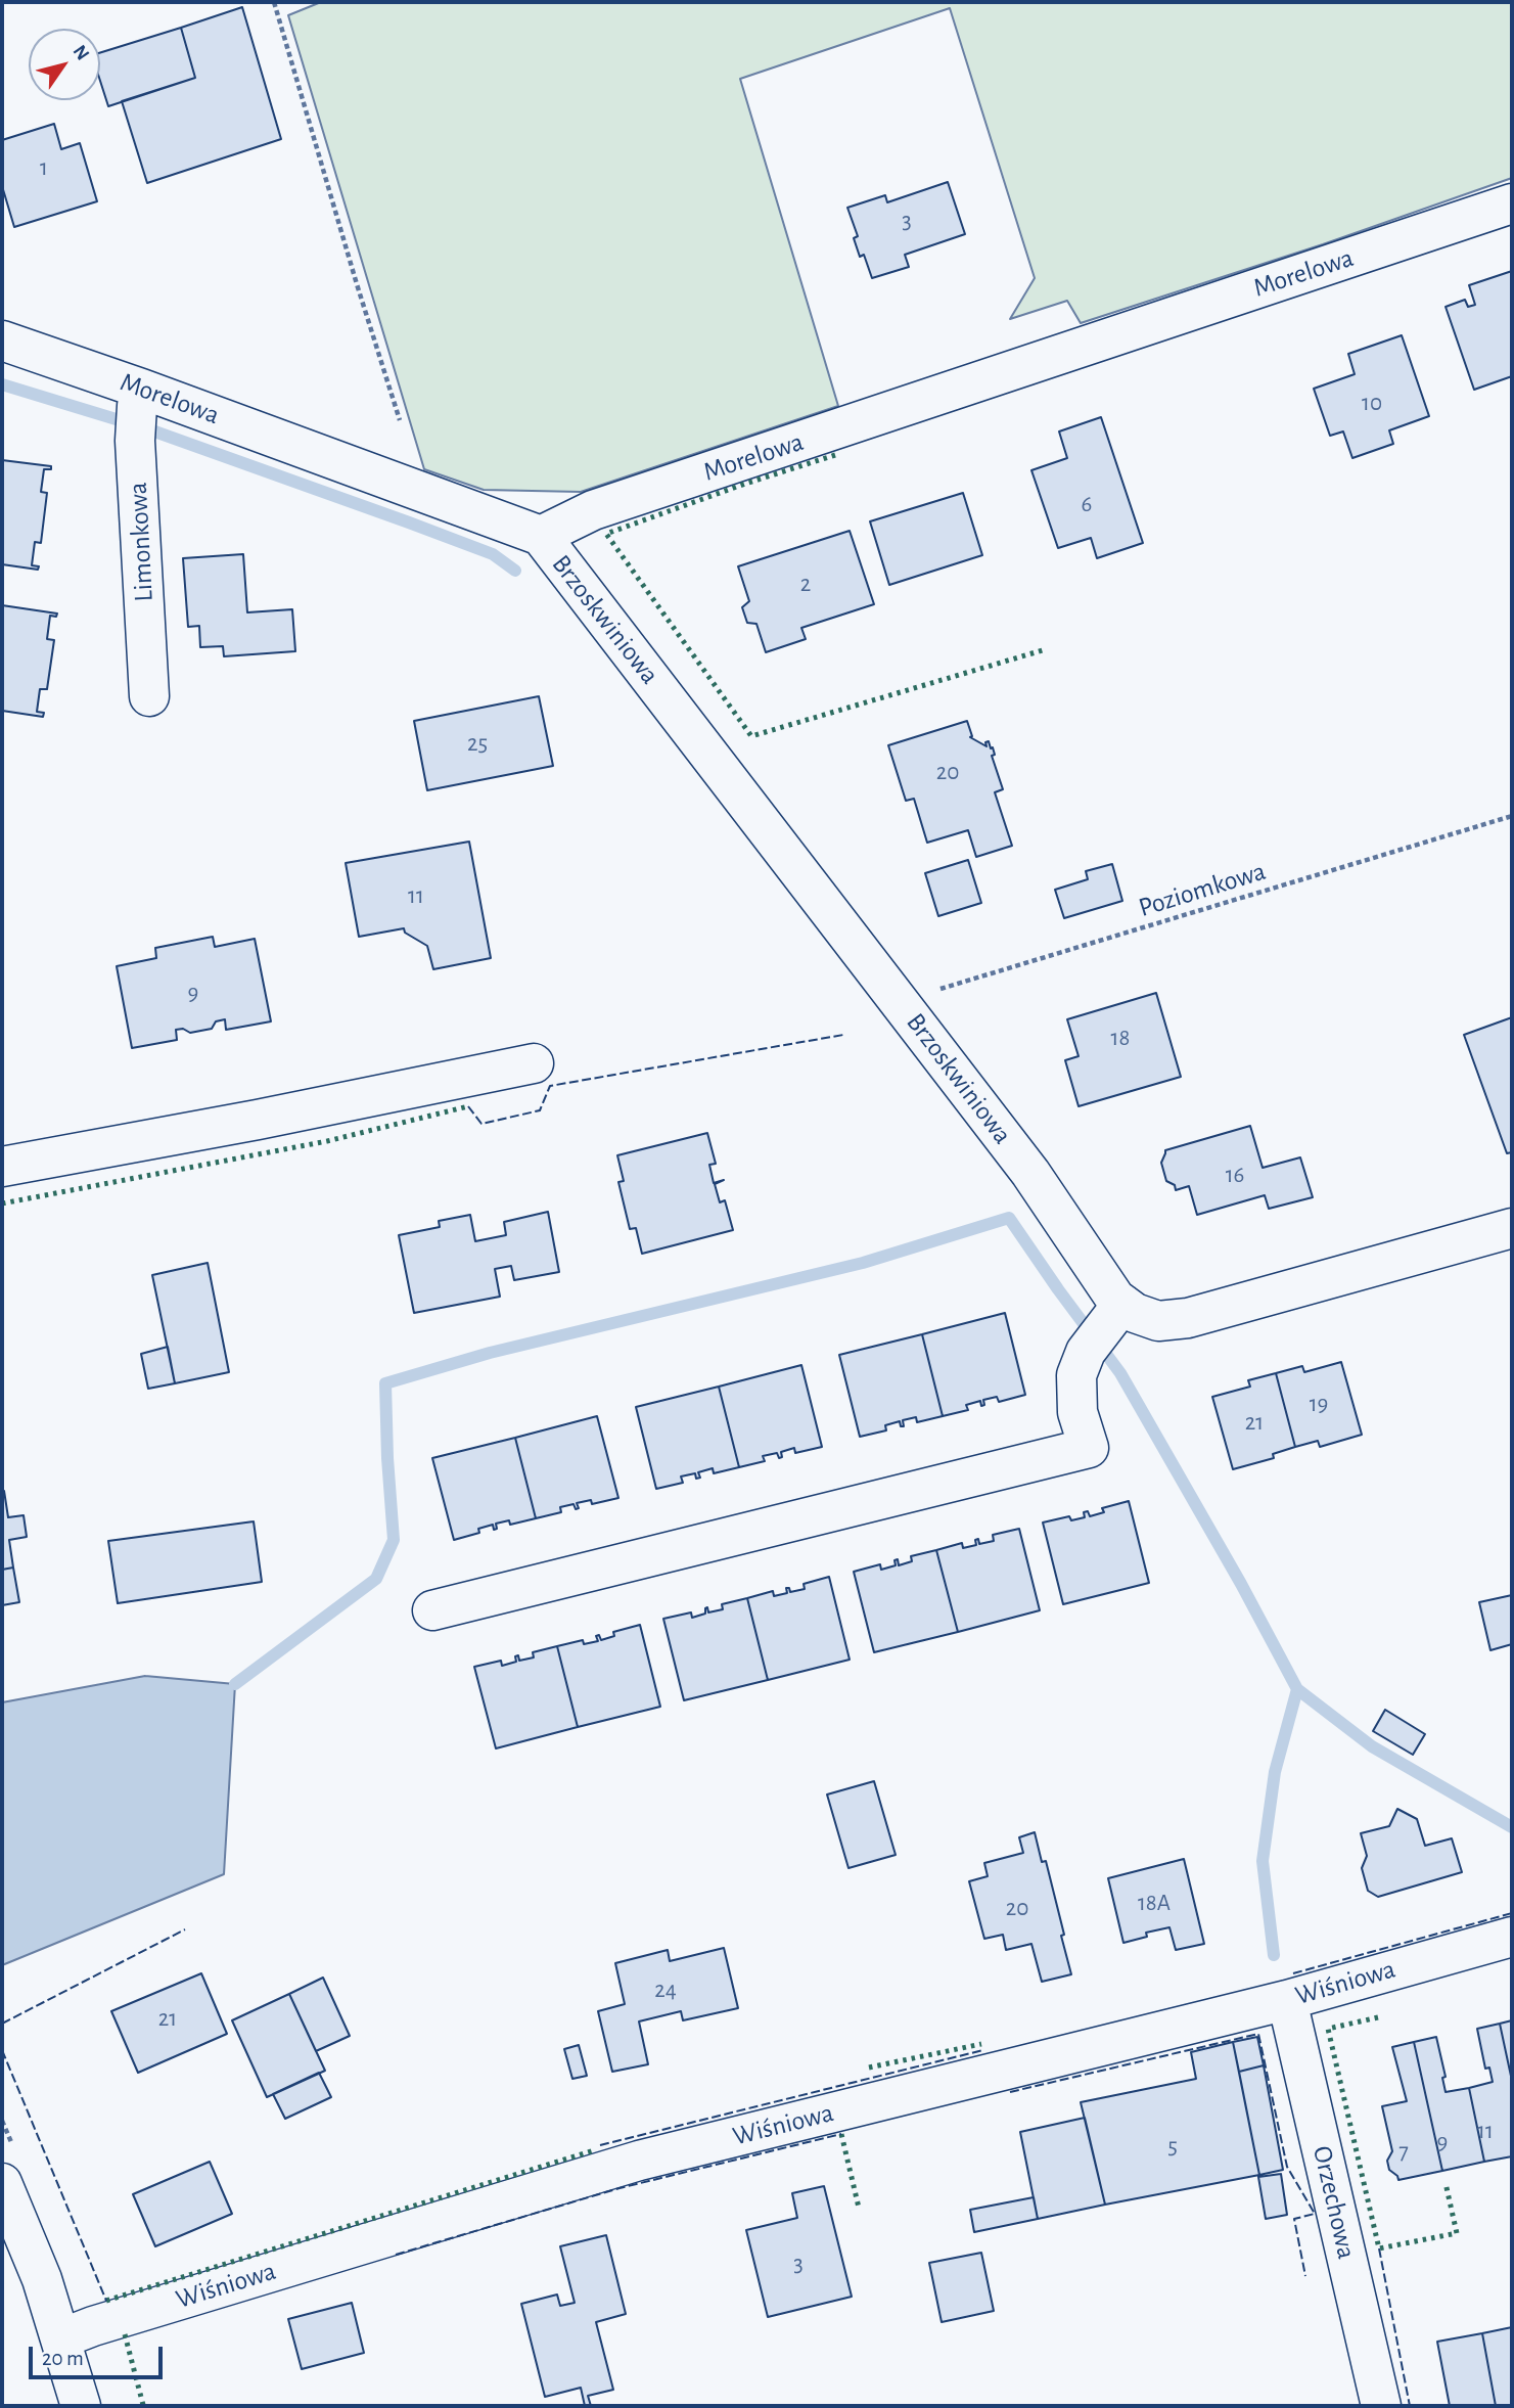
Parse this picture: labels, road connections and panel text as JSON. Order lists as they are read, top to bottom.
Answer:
{
  "streets": {
    "street": [
      "Morelowa",
      "Limonkowa",
      "Brzoskwiniowa",
      "Wiśniowa",
      "Orzechowa"
    ],
    "path": ["Poziomkowa"]
  },
  "crossings": [
    ["Morelowa", "Limonkowa"],
    ["Morelowa", "Brzoskwiniowa"],
    ["Brzoskwiniowa", "Poziomkowa"],
    ["Wiśniowa", "Orzechowa"]
  ],
  "house_numbers": [
    "1",
    "3",
    "10",
    "6",
    "2",
    "25",
    "20",
    "11",
    "9",
    "18",
    "16",
    "19",
    "21",
    "18A",
    "20",
    "24",
    "21",
    "11",
    "9",
    "5",
    "7",
    "3"
  ],
  "scale_bar": "20 m",
  "north": "top right"
}
